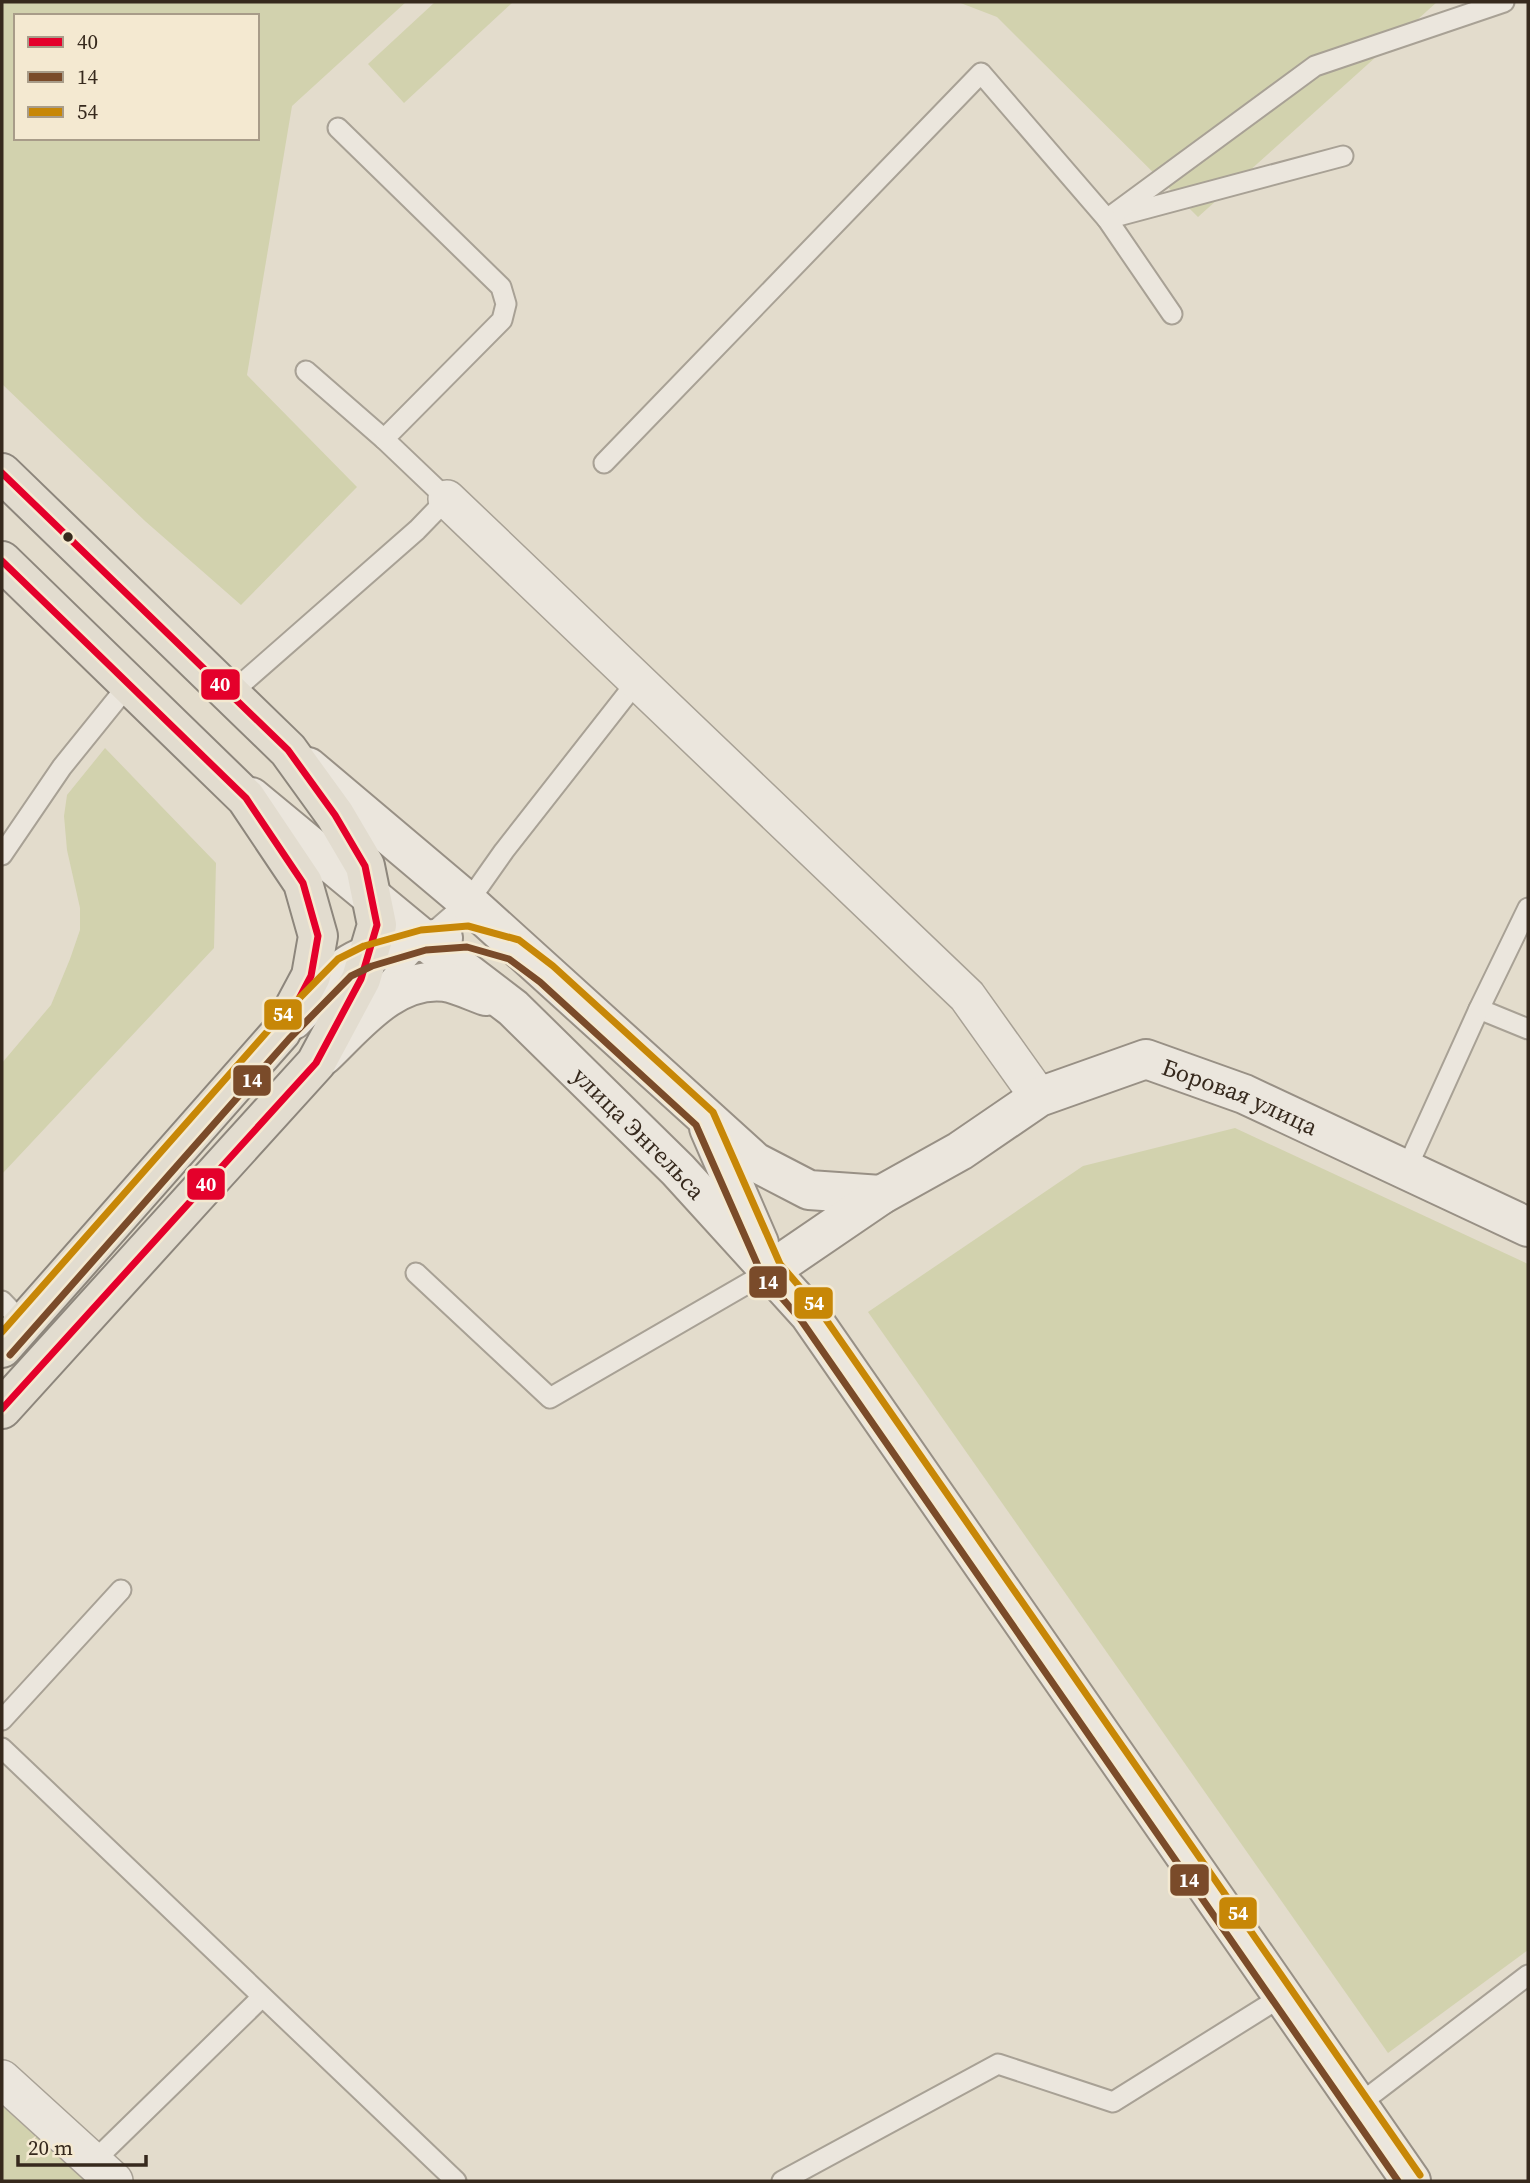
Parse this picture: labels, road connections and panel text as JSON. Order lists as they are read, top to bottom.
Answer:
{
  "streets": {
    "main road": ["улица Энгельса"],
    "street": ["Боровая улица"]
  },
  "crossings": [
    ["Боровая улица", "улица Энгельса"]
  ],
  "lines": ["transit line 40", "transit line 54", "transit line 14"],
  "legend": ["40", "14", "54"],
  "scale_bar": "20 m"
}
